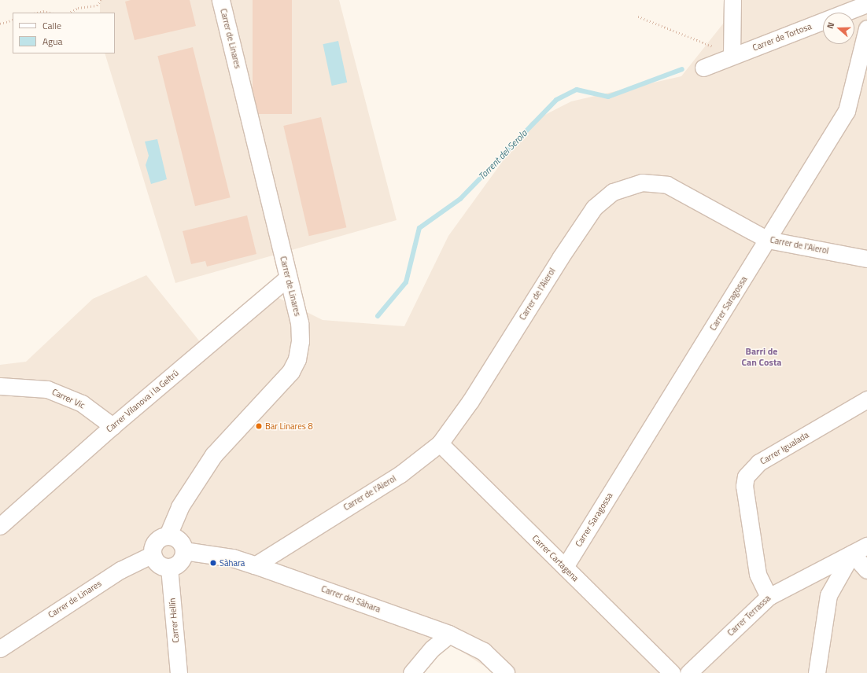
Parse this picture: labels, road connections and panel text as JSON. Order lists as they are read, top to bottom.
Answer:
{
  "streets": {
    "street": [
      "Carrer de Tortosa",
      "Carrer de Linares",
      "Carrer de l'Aierol",
      "Carrer Saragossa",
      "Carrer Vic",
      "Carrer Vilanova i la Geltrú",
      "Carrer Igualada",
      "Carrer Cartagena",
      "Carrer del Sàhara",
      "Carrer Terrassa",
      "Carrer Hellín"
    ]
  },
  "crossings": [
    ["Carrer de Linares", "Carrer Vilanova i la Geltrú"],
    ["Carrer de Linares", "Carrer del Sàhara"],
    ["Carrer de Linares", "Carrer Hellín"],
    ["Carrer de l'Aierol", "Carrer Saragossa"],
    ["Carrer de l'Aierol", "Carrer Cartagena"],
    ["Carrer de l'Aierol", "Carrer del Sàhara"],
    ["Carrer Saragossa", "Carrer Cartagena"],
    ["Carrer Vic", "Carrer Vilanova i la Geltrú"],
    ["Carrer Igualada", "Carrer Terrassa"],
    ["Carrer del Sàhara", "Carrer Hellín"]
  ],
  "districts": ["Barri de Can Costa"],
  "water": ["Torrent del Serola"],
  "places": ["Bar Linares 8", "Sàhara"],
  "legend": ["Calle", "Agua"],
  "north": "left"
}
